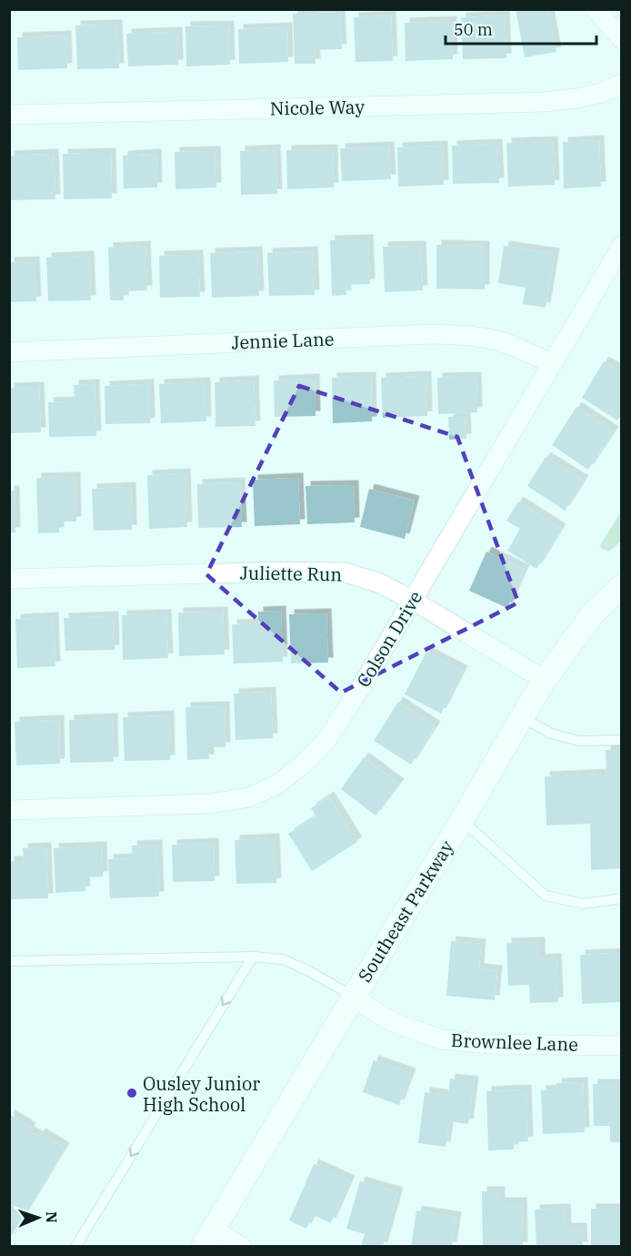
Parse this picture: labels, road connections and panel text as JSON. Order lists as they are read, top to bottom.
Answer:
{
  "streets": {
    "street": [
      "Nicole Way",
      "Jennie Lane",
      "Juliette Run",
      "Colson Drive",
      "Southeast Parkway",
      "Brownlee Lane"
    ]
  },
  "crossings": [
    ["Jennie Lane", "Colson Drive"],
    ["Juliette Run", "Colson Drive"],
    ["Juliette Run", "Southeast Parkway"],
    ["Southeast Parkway", "Brownlee Lane"]
  ],
  "places": ["Ousley Junior High School"],
  "scale_bar": "50 m",
  "north": "right"
}
